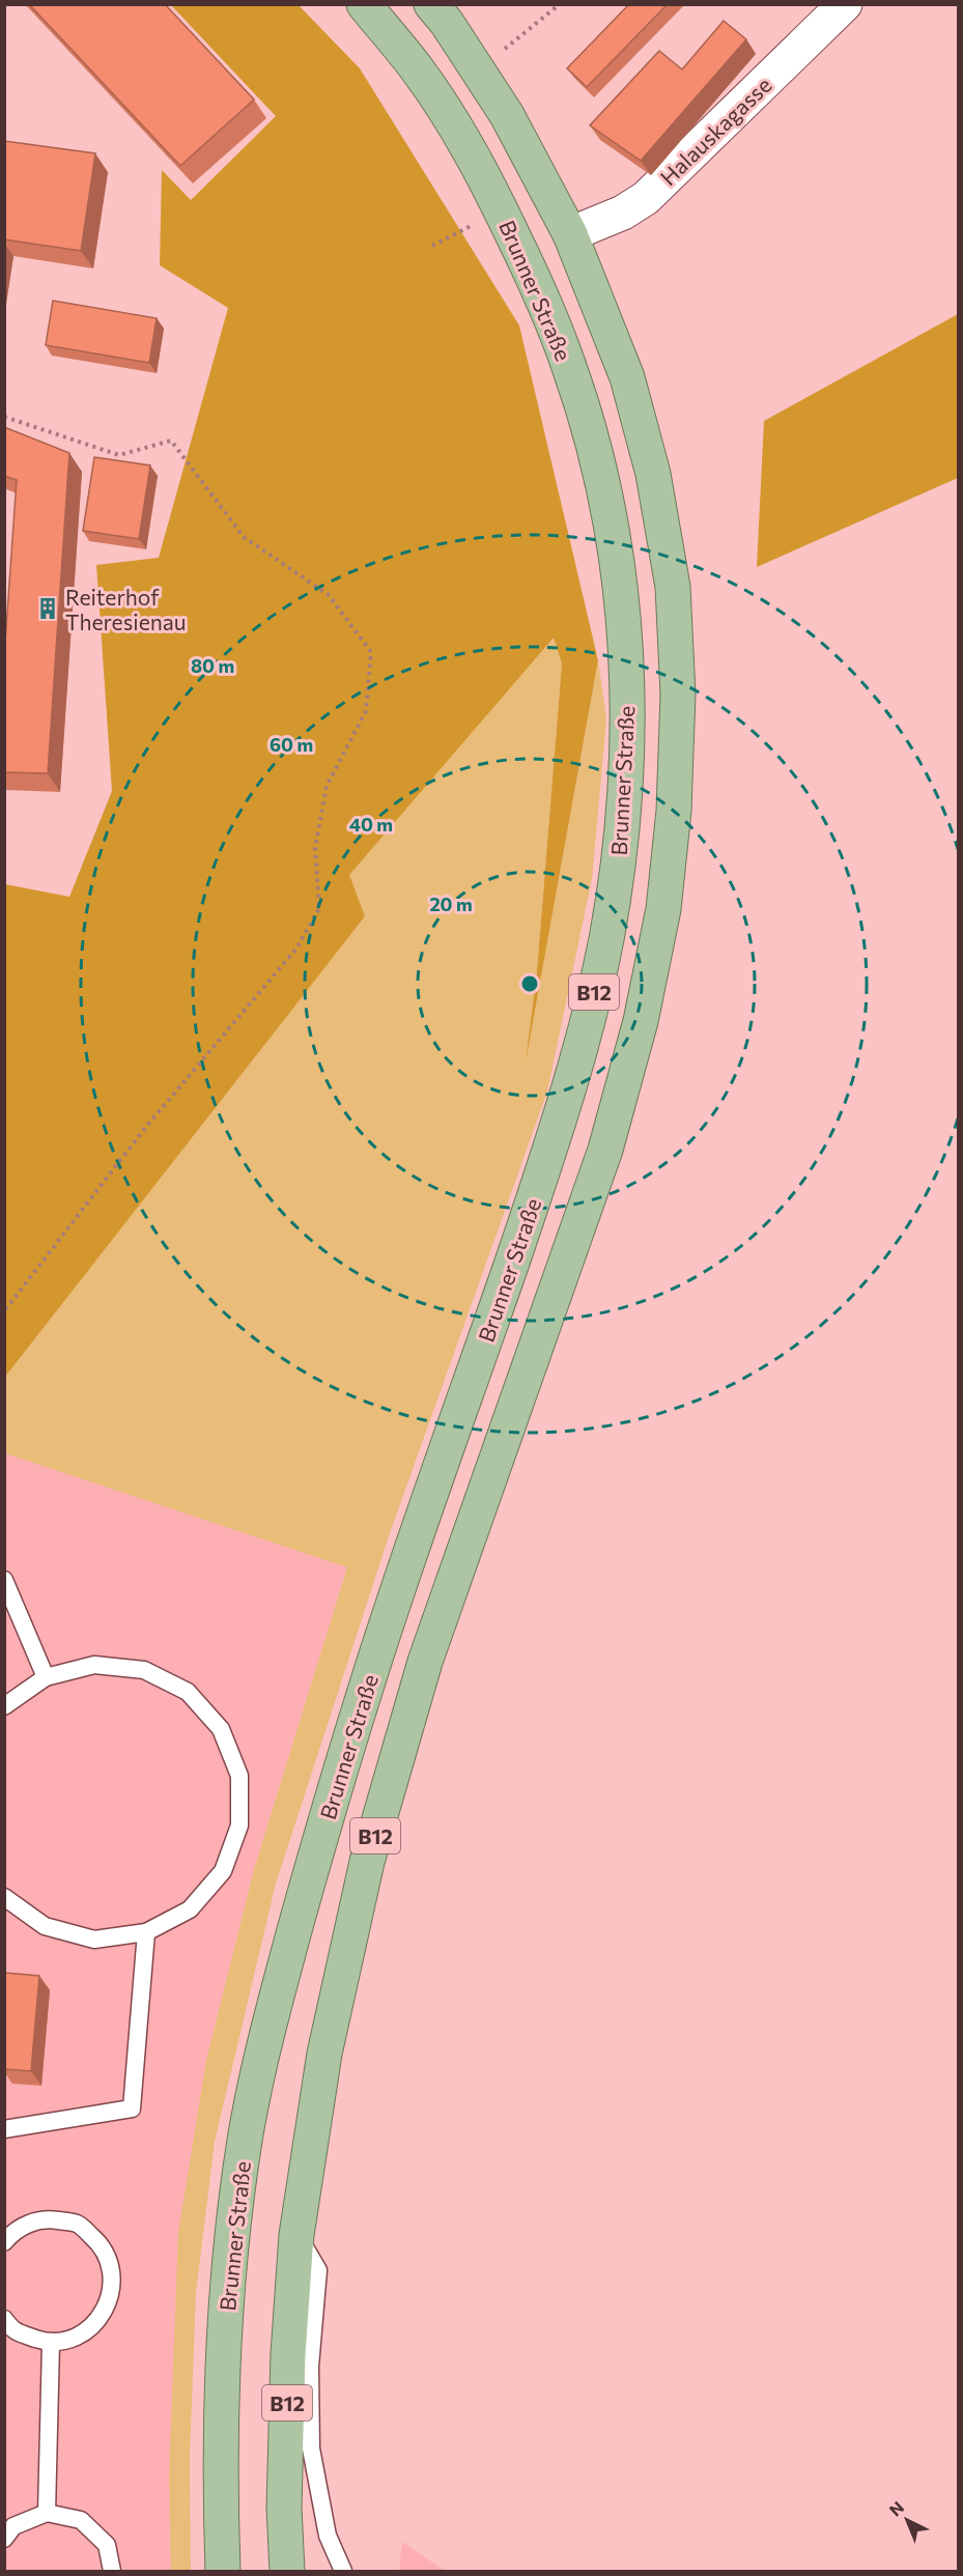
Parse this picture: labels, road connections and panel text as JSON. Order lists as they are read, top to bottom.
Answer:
{
  "streets": {
    "main road": ["Brunner Straße", "B12"],
    "street": ["Halauskagasse"]
  },
  "crossings": [
    ["Halauskagasse", "B12"]
  ],
  "places": {
    "building": ["Reiterhof Theresienau"]
  },
  "north": "top left",
  "rings": [
    "80 m",
    "60 m",
    "40 m",
    "20 m"
  ]
}
